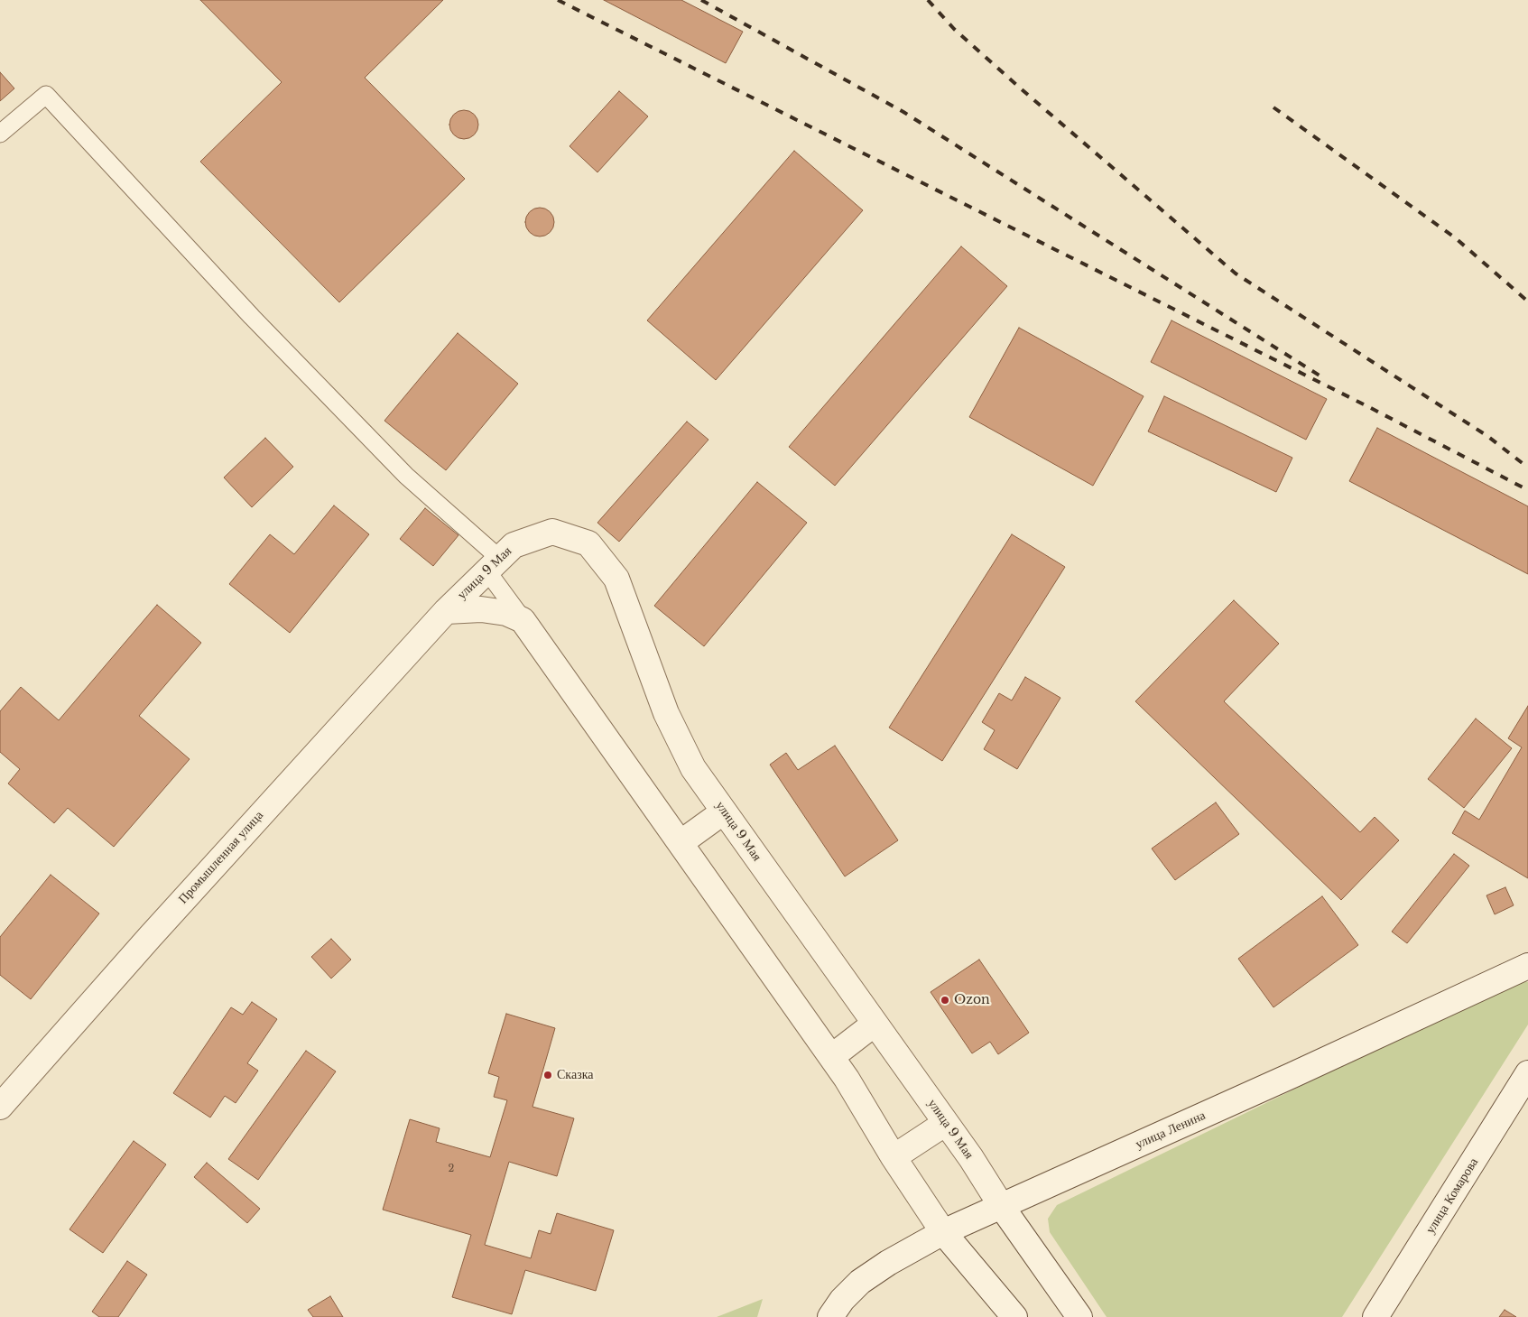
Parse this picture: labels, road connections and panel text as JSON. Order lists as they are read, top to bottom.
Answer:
{
  "streets": {
    "street": [
      "улица 9 Мая",
      "Промышленная улица",
      "улица Ленина",
      "улица Комарова"
    ]
  },
  "crossings": [
    ["улица 9 Мая", "Промышленная улица"],
    ["улица 9 Мая", "улица Ленина"]
  ],
  "places": ["Ozon", "Сказка"],
  "house_numbers": ["2"]
}
